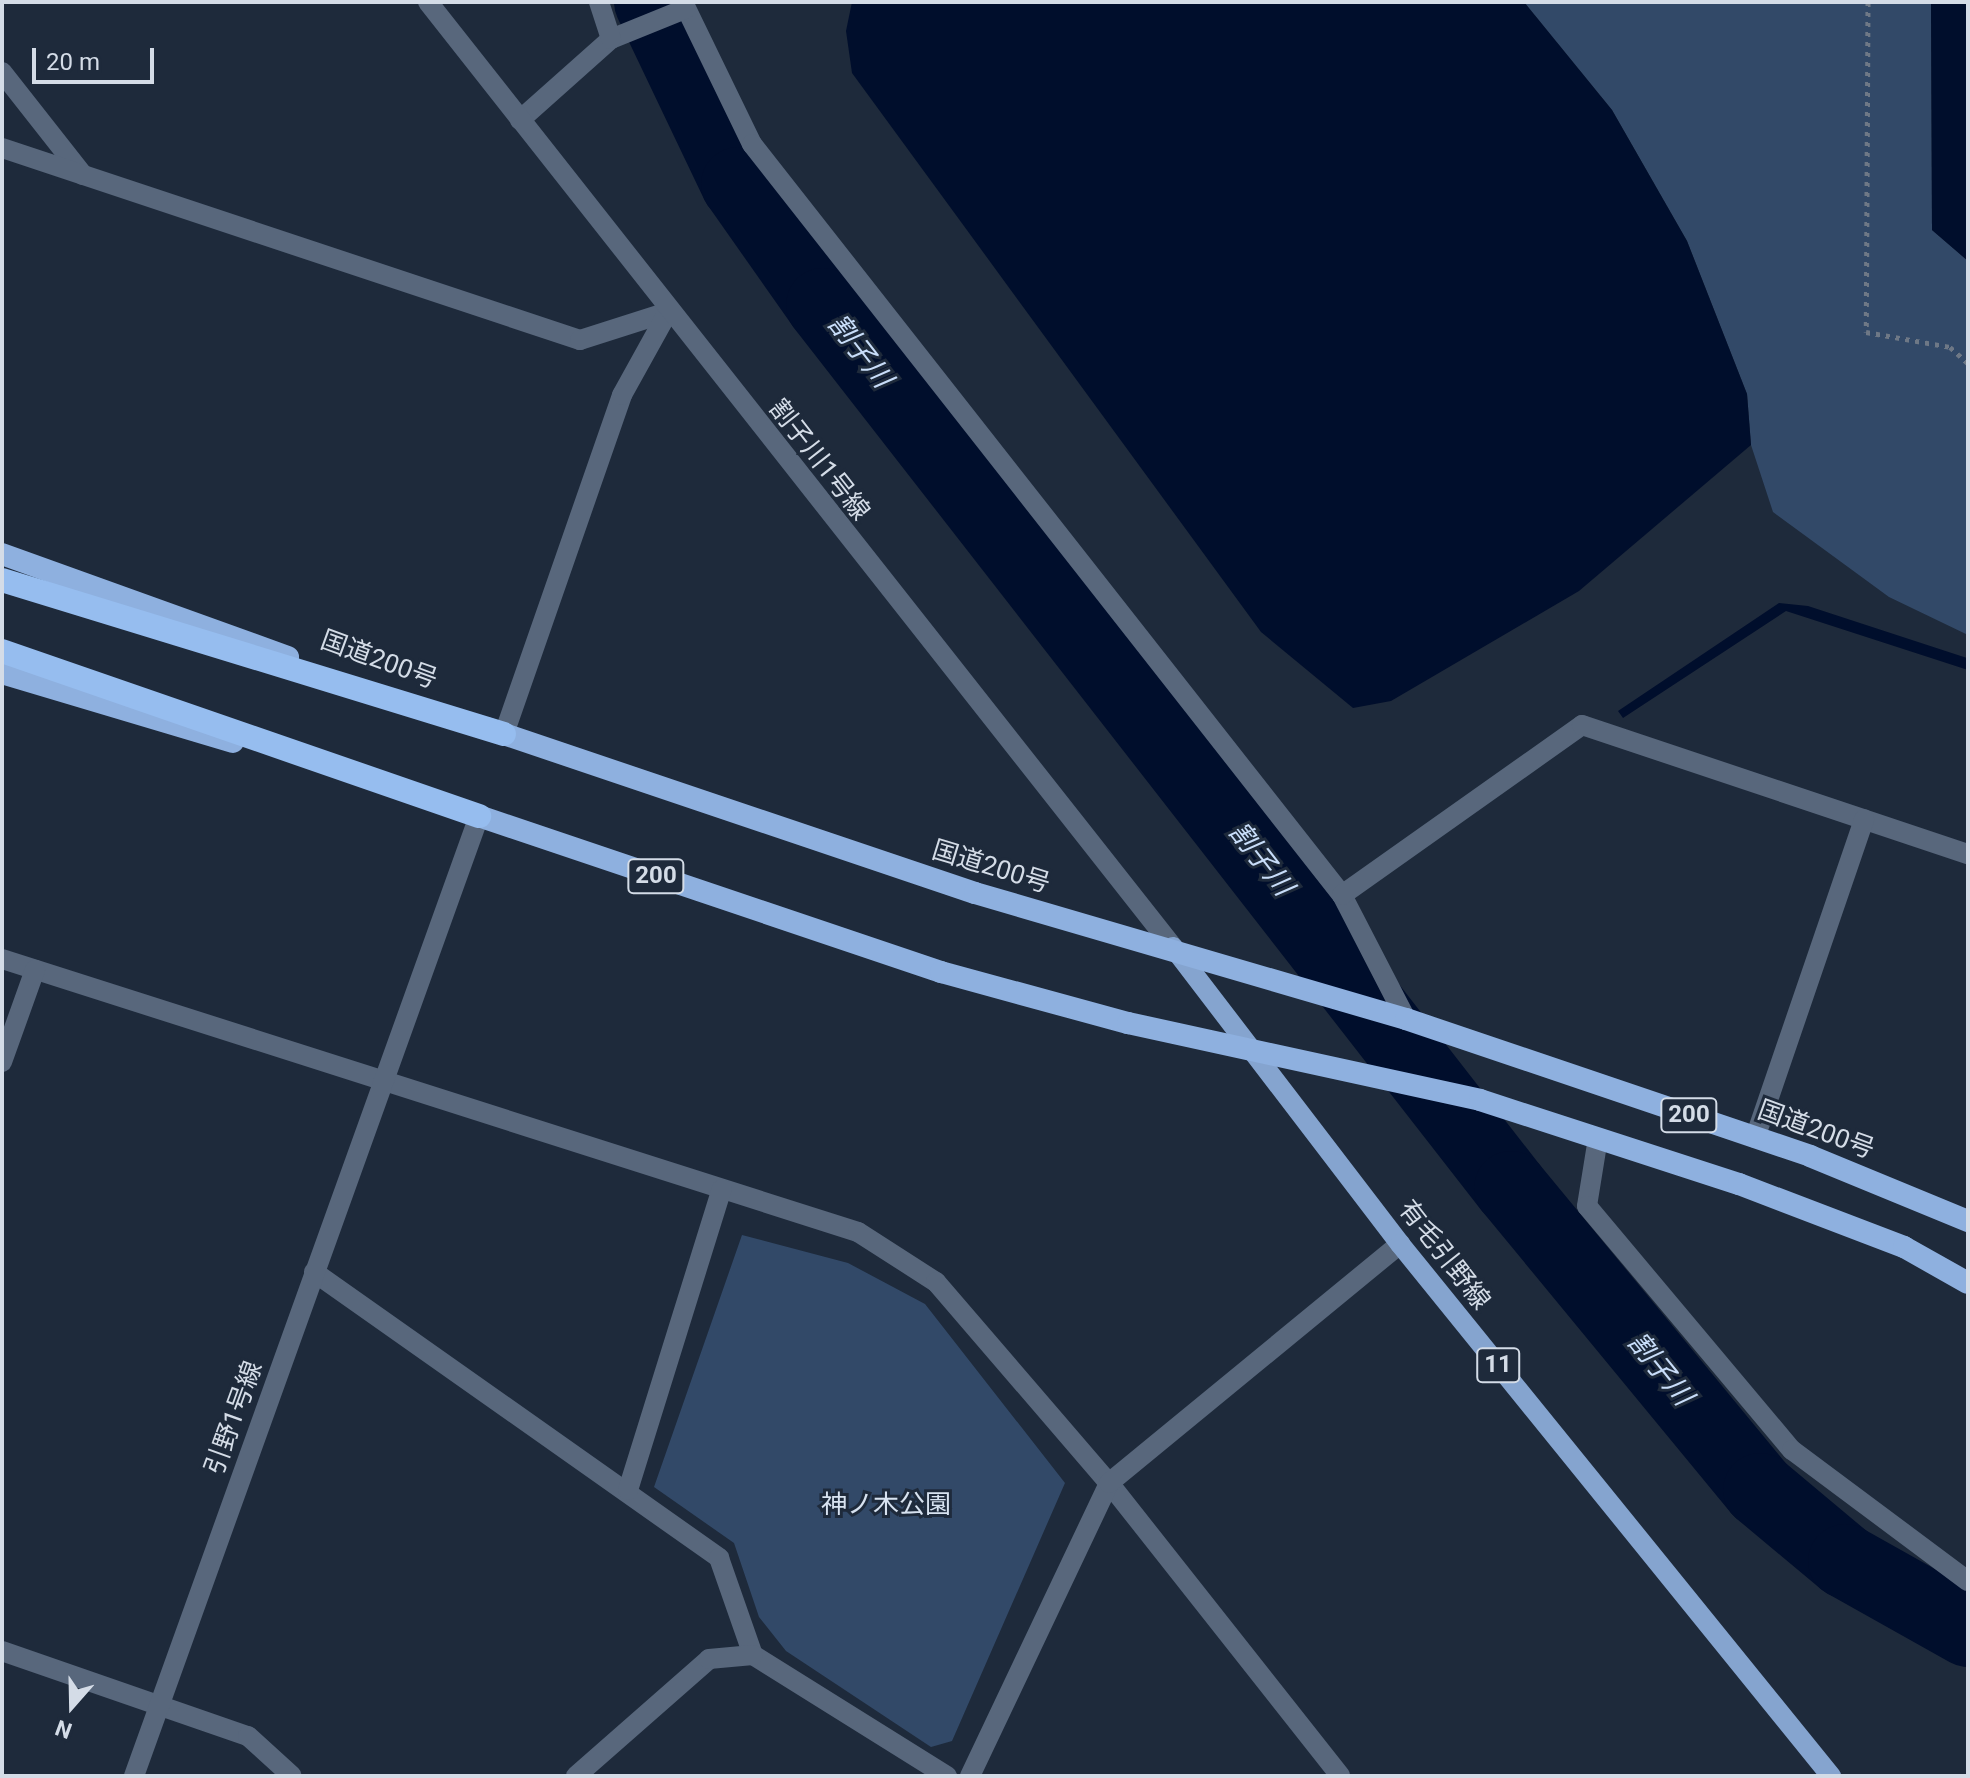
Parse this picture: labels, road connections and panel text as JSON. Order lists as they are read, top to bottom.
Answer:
{
  "streets": {
    "highway": ["国道200号", "200"],
    "main road": ["有毛引野線", "11"],
    "street": ["割子川1号線", "引野1号線"]
  },
  "crossings": [
    ["割子川1号線", "国道200号"],
    ["割子川1号線", "有毛引野線"],
    ["国道200号", "有毛引野線"],
    ["200", "有毛引野線"],
    ["200", "引野1号線"]
  ],
  "water": ["割子川"],
  "parks": ["神ノ木公園"],
  "scale_bar": "20 m",
  "north": "bottom"
}
